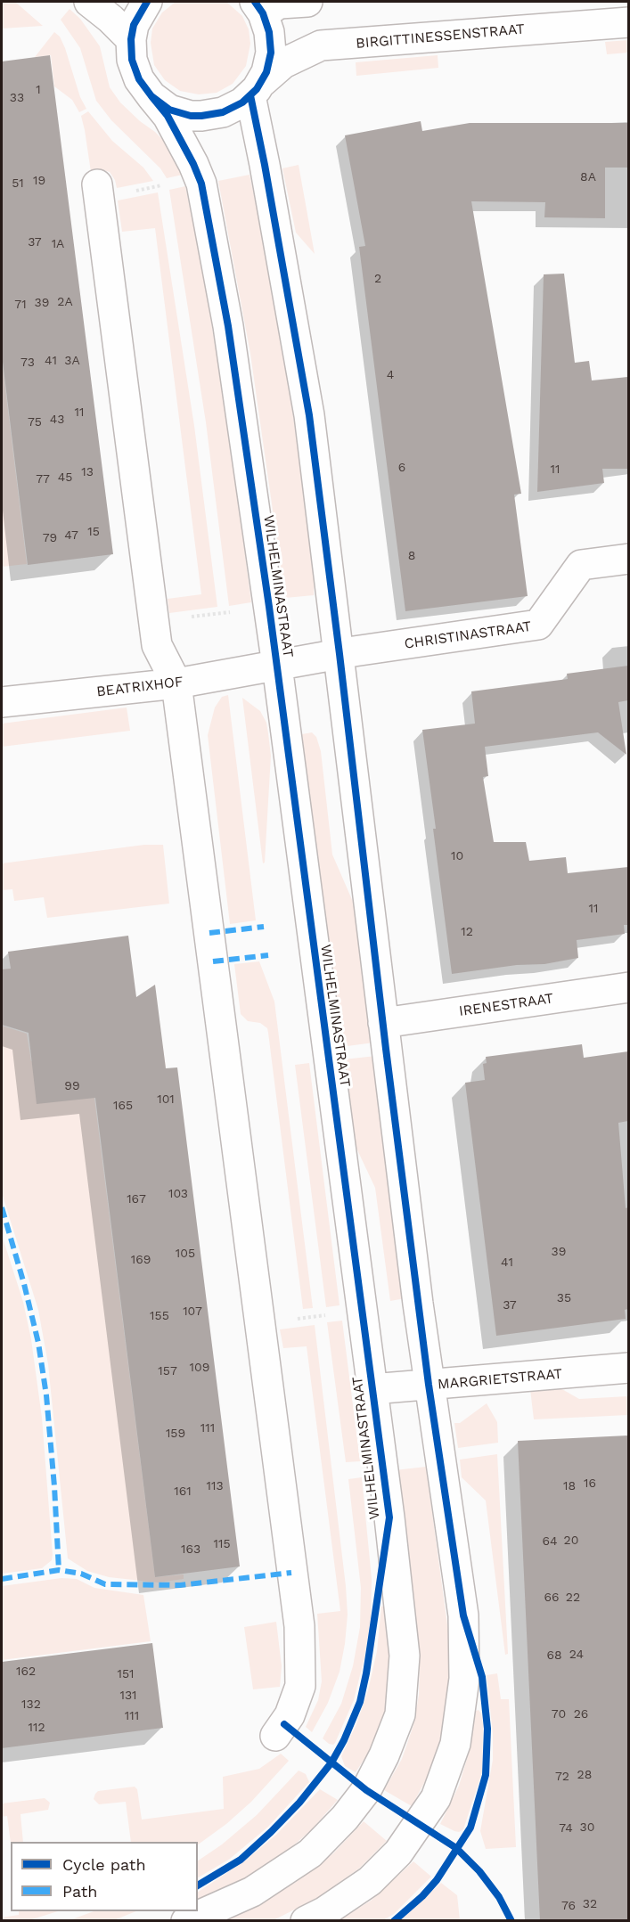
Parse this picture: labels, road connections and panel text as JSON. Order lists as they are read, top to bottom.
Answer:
{
  "streets": {
    "street": [
      "BIRGITTINESSENSTRAAT",
      "WILHELMINASTRAAT",
      "CHRISTINASTRAAT",
      "BEATRIXHOF",
      "IRENESTRAAT",
      "MARGRIETSTRAAT"
    ]
  },
  "crossings": [
    ["BIRGITTINESSENSTRAAT", "WILHELMINASTRAAT"],
    ["WILHELMINASTRAAT", "CHRISTINASTRAAT"],
    ["WILHELMINASTRAAT", "BEATRIXHOF"],
    ["WILHELMINASTRAAT", "MARGRIETSTRAAT"],
    ["CHRISTINASTRAAT", "BEATRIXHOF"]
  ],
  "house_numbers": [
    "1",
    "33",
    "8A",
    "19",
    "51",
    "37",
    "1A",
    "2",
    "2A",
    "39",
    "71",
    "41",
    "3A",
    "73",
    "4",
    "11",
    "43",
    "75",
    "6",
    "11",
    "13",
    "45",
    "77",
    "15",
    "47",
    "79",
    "8",
    "10",
    "11",
    "12",
    "99",
    "101",
    "165",
    "103",
    "167",
    "39",
    "105",
    "169",
    "41",
    "35",
    "37",
    "107",
    "155",
    "109",
    "157",
    "111",
    "159",
    "16",
    "113",
    "18",
    "161",
    "20",
    "64",
    "115",
    "163",
    "66",
    "22",
    "24",
    "68",
    "162",
    "151",
    "131",
    "132",
    "70",
    "26",
    "111",
    "112",
    "28",
    "72",
    "30",
    "74",
    "32",
    "76"
  ],
  "legend": ["Cycle path", "Path"]
}
